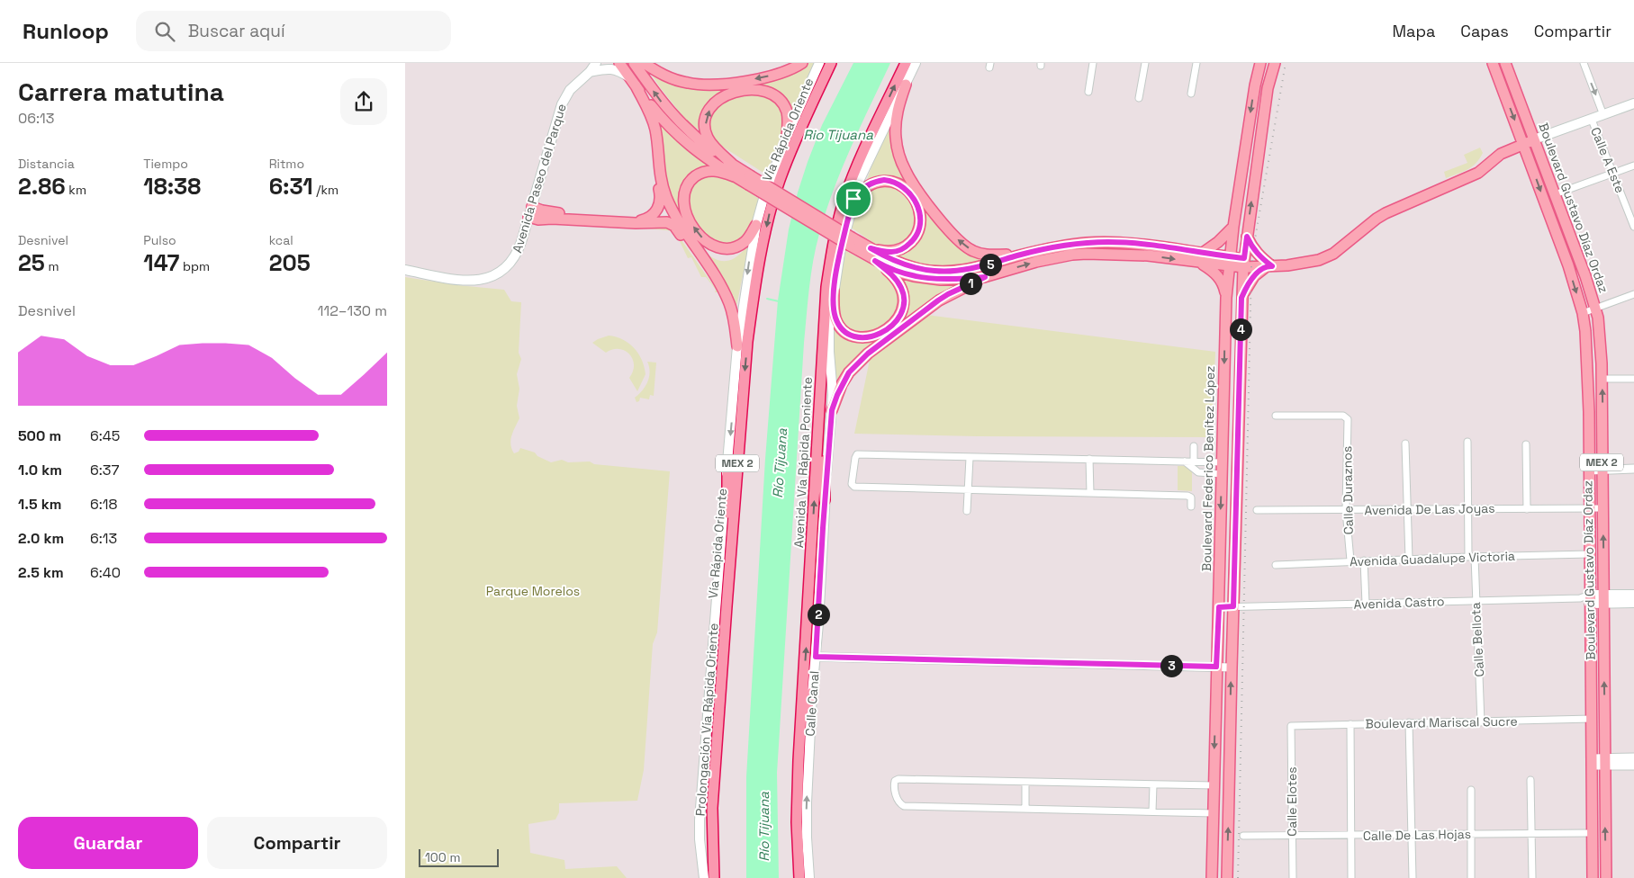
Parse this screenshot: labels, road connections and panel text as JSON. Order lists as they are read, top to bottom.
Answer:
{
  "streets": {
    "highway": ["Vía Rápida Oriente", "Avenida Vía Rápida Poniente", "MEX 2"],
    "main road": [
      "Avenida Paseo del Parque",
      "Boulevard Gustavo Díaz Ordaz",
      "Boulevard Federico Benítez López",
      "Calle Canal",
      "Prolongación Vía Rápida Oriente"
    ],
    "street": [
      "Calle A Este",
      "Calle Duraznos",
      "Avenida De Las Joyas",
      "Avenida Guadalupe Victoria",
      "Avenida Castro",
      "Calle Bellota",
      "Boulevard Mariscal Sucre",
      "Calle Elotes",
      "Calle De Las Hojas"
    ]
  },
  "crossings": [
    ["Boulevard Gustavo Díaz Ordaz", "Avenida De Las Joyas"],
    ["Boulevard Gustavo Díaz Ordaz", "Avenida Guadalupe Victoria"],
    ["Boulevard Gustavo Díaz Ordaz", "Avenida Castro"],
    ["Boulevard Gustavo Díaz Ordaz", "Boulevard Mariscal Sucre"],
    ["Boulevard Gustavo Díaz Ordaz", "Calle De Las Hojas"],
    ["Boulevard Federico Benítez López", "Avenida Castro"],
    ["Calle Duraznos", "Avenida De Las Joyas"],
    ["Calle Duraznos", "Avenida Guadalupe Victoria"],
    ["Avenida De Las Joyas", "Calle Bellota"],
    ["Avenida Guadalupe Victoria", "Calle Bellota"],
    ["Avenida Castro", "Calle Bellota"],
    ["Calle Bellota", "Boulevard Mariscal Sucre"],
    ["Boulevard Mariscal Sucre", "Calle Elotes"],
    ["Calle Elotes", "Calle De Las Hojas"]
  ],
  "water": ["Rio Tijuana", "Río Tijuana"],
  "parks": ["Parque Morelos"],
  "scale_bar": "100 m",
  "page": {
    "header": "Runloop",
    "search": "Buscar aquí",
    "nav": ["Mapa", "Capas", "Compartir"],
    "heading": ["Carrera matutina", "06:13"],
    "stats": [
      ["Distancia", "2.86 km"],
      ["Tiempo", "18:38"],
      ["Ritmo", "6:31 /km"],
      ["Desnivel", "25 m"],
      ["Pulso", "147 bpm"],
      ["kcal", "205"]
    ],
    "pins": [
      "5",
      "1",
      "4",
      "2",
      "3"
    ],
    "chart": ["Desnivel", "112–130 m"],
    "list": [
      {
        "name": "500 m",
        "note": "6:45"
      },
      {
        "name": "1.0 km",
        "note": "6:37"
      },
      {
        "name": "1.5 km",
        "note": "6:18"
      },
      {
        "name": "2.0 km",
        "note": "6:13"
      },
      {
        "name": "2.5 km",
        "note": "6:40"
      }
    ],
    "buttons": ["Guardar", "Compartir"],
    "scale": "100 m"
  }
}
